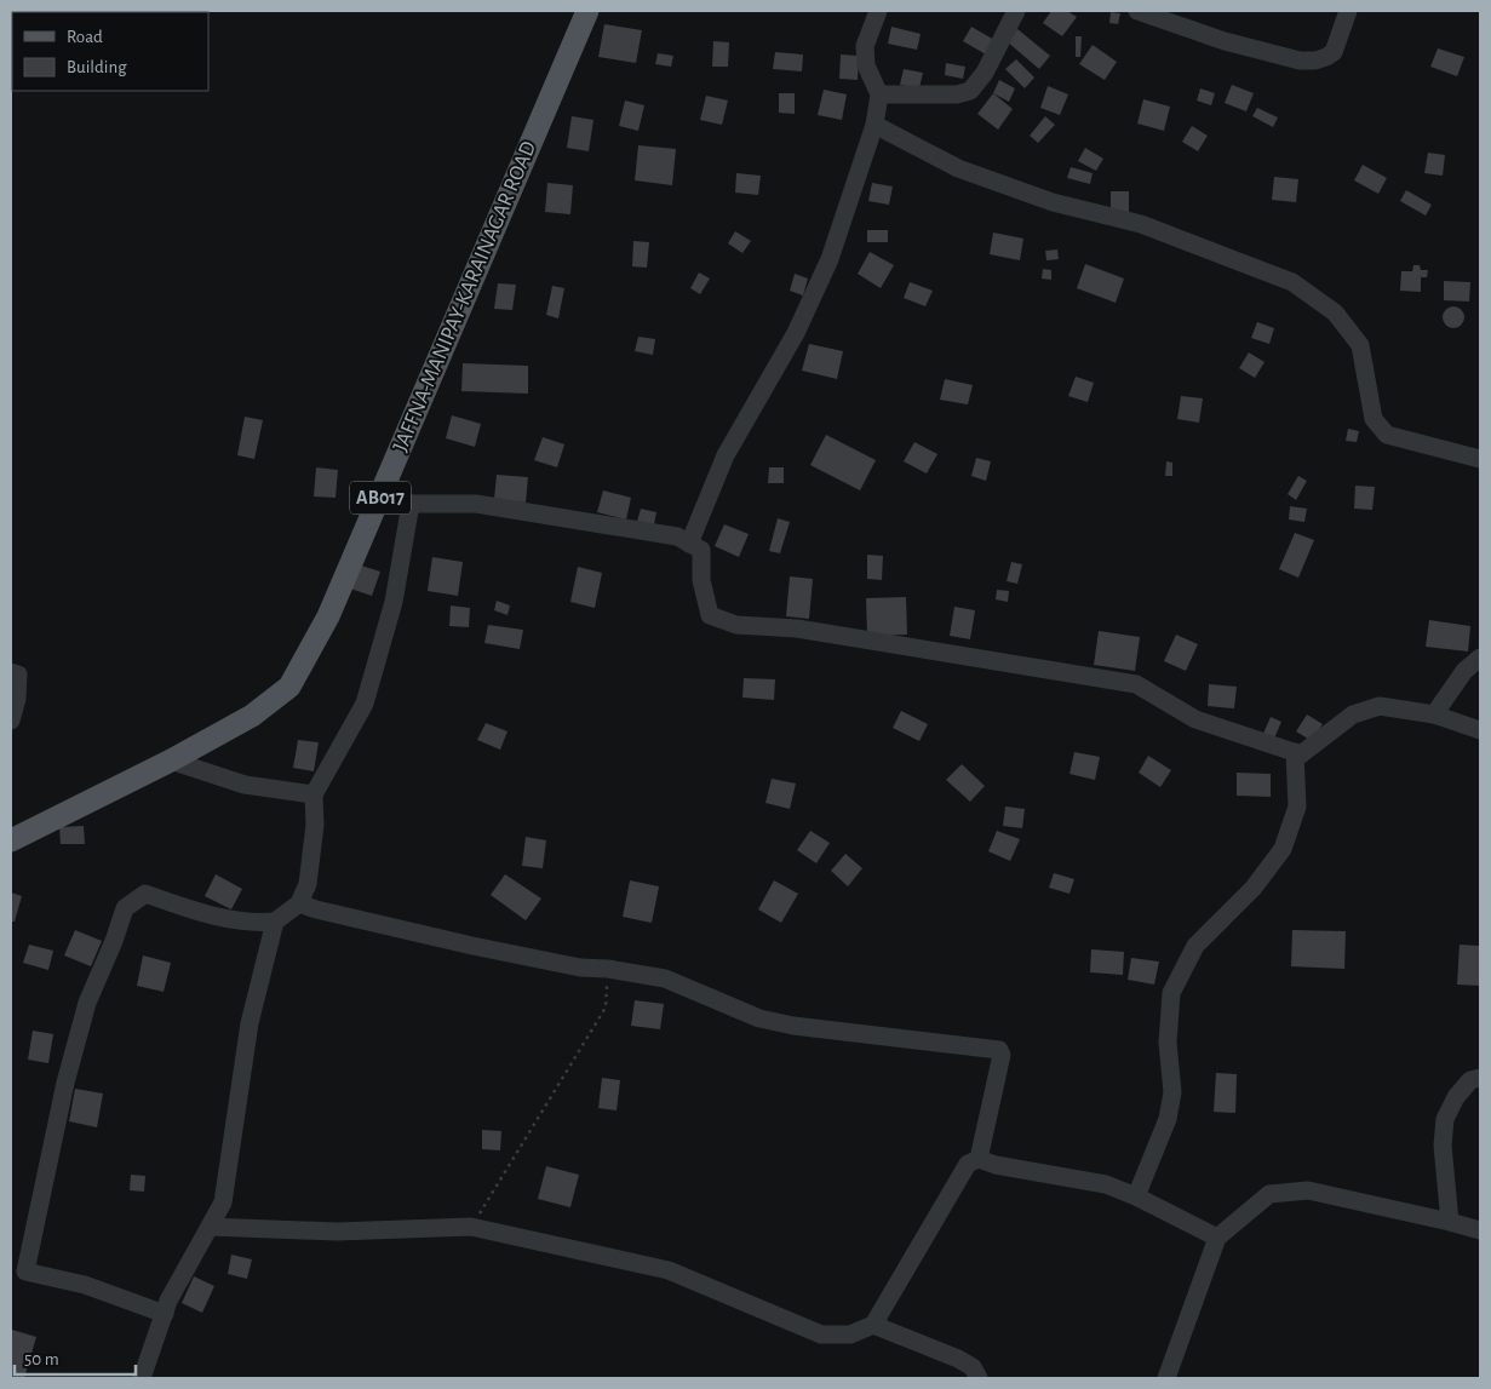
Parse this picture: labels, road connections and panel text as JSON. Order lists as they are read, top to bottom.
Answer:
{
  "streets": {
    "main road": ["JAFFNA-MANIPAY-KARAINAGAR ROAD", "AB017"]
  },
  "legend": ["Road", "Building"],
  "scale_bar": "50 m"
}
